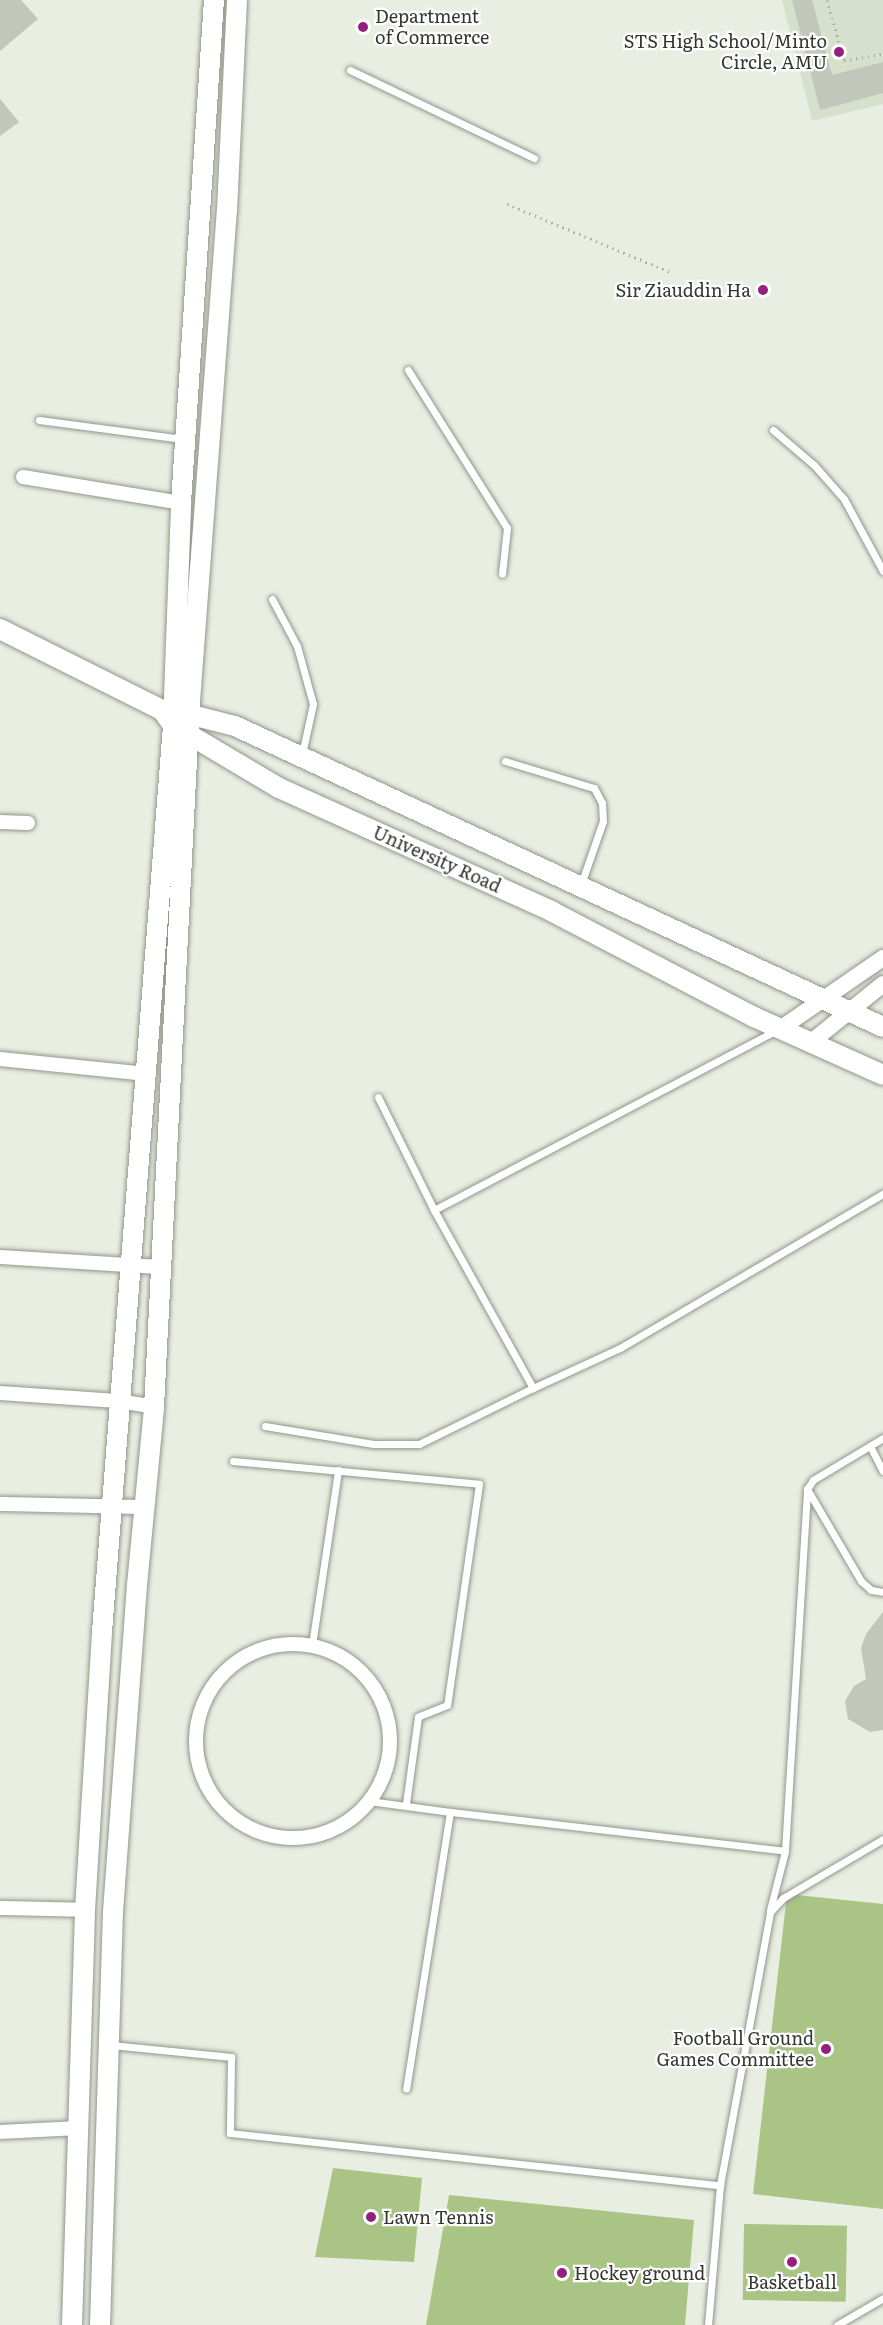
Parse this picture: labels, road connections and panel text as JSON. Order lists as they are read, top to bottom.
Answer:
{
  "streets": {
    "main road": ["University Road"]
  },
  "places": [
    "Department of Commerce",
    "STS High School/Minto Circle, AMU",
    "Sir Ziauddin Ha",
    "Football Ground Games Committee",
    "Lawn Tennis",
    "Basketball",
    "Hockey ground"
  ]
}
